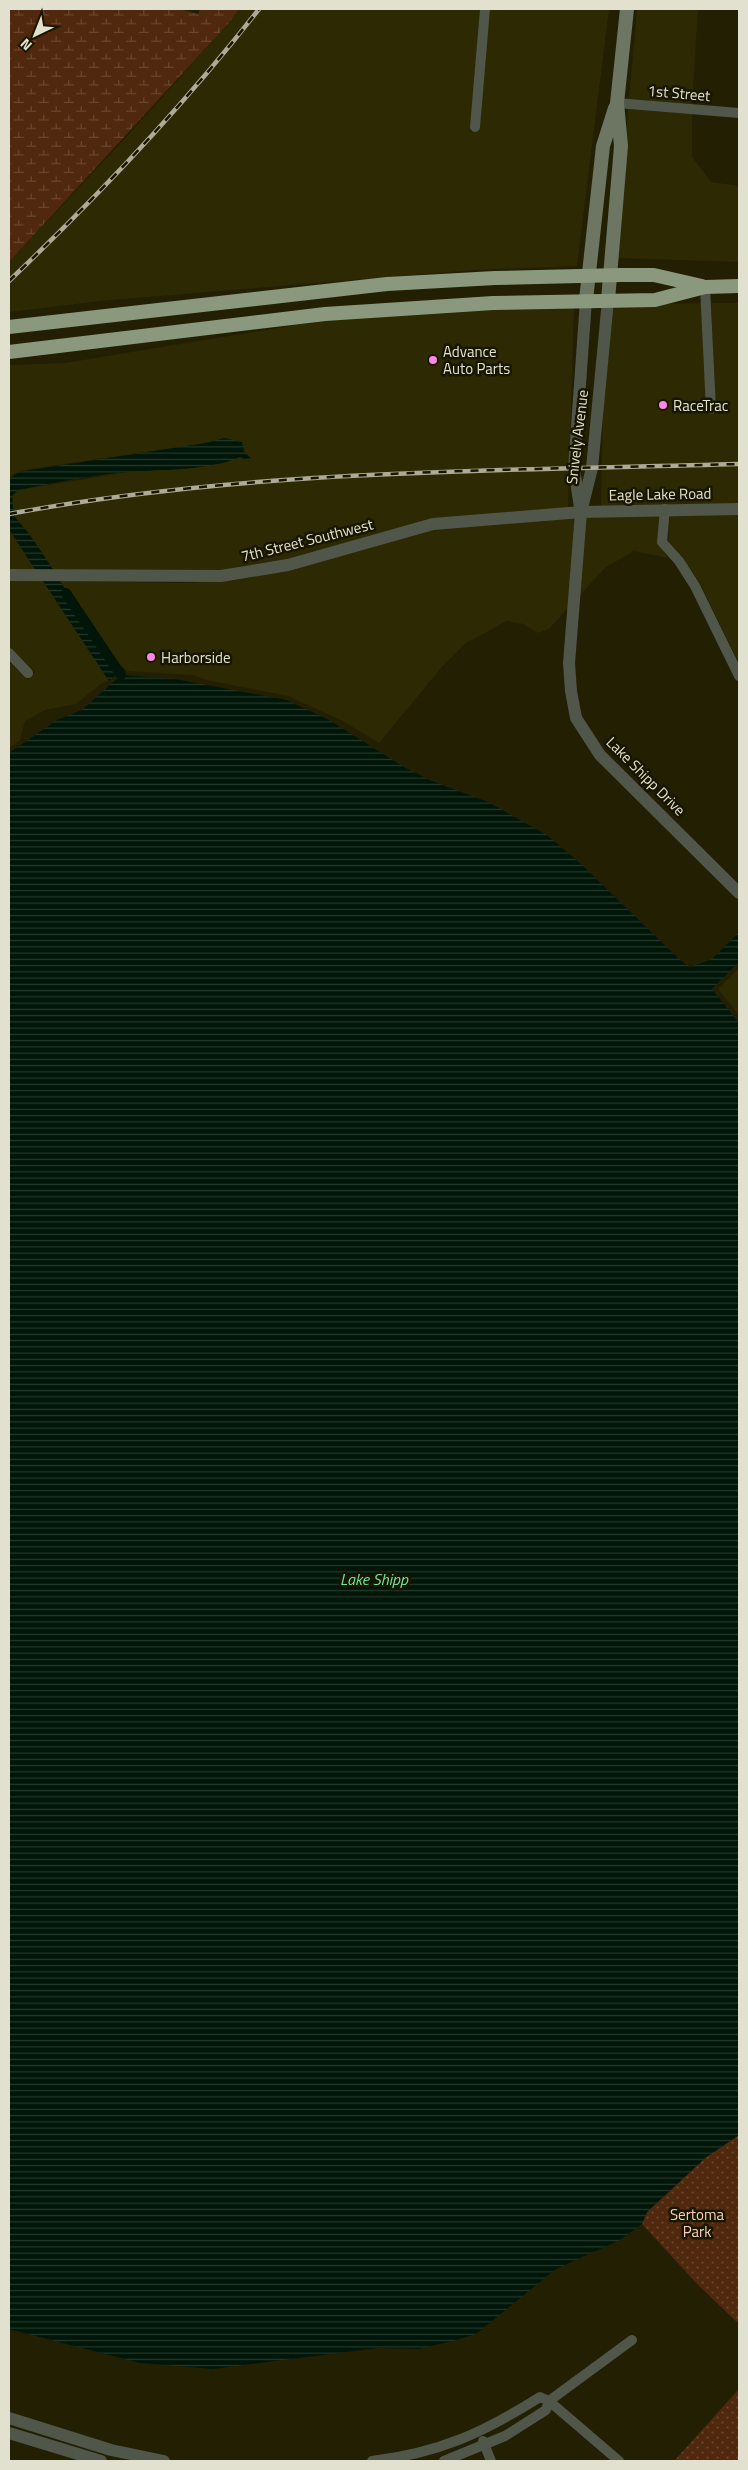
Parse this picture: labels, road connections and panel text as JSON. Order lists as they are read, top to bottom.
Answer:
{
  "streets": {
    "main road": ["Snively Avenue"],
    "street": [
      "1st Street",
      "Eagle Lake Road",
      "7th Street Southwest",
      "Lake Shipp Drive"
    ]
  },
  "crossings": [
    ["1st Street", "Snively Avenue"],
    ["Snively Avenue", "Eagle Lake Road"],
    ["Snively Avenue", "7th Street Southwest"],
    ["Snively Avenue", "Lake Shipp Drive"],
    ["Eagle Lake Road", "7th Street Southwest"],
    ["Eagle Lake Road", "Lake Shipp Drive"],
    ["7th Street Southwest", "Lake Shipp Drive"]
  ],
  "water": ["Lake Shipp"],
  "parks": ["Sertoma Park"],
  "places": ["Advance Auto Parts", "RaceTrac", "Harborside"],
  "north": "bottom left"
}
